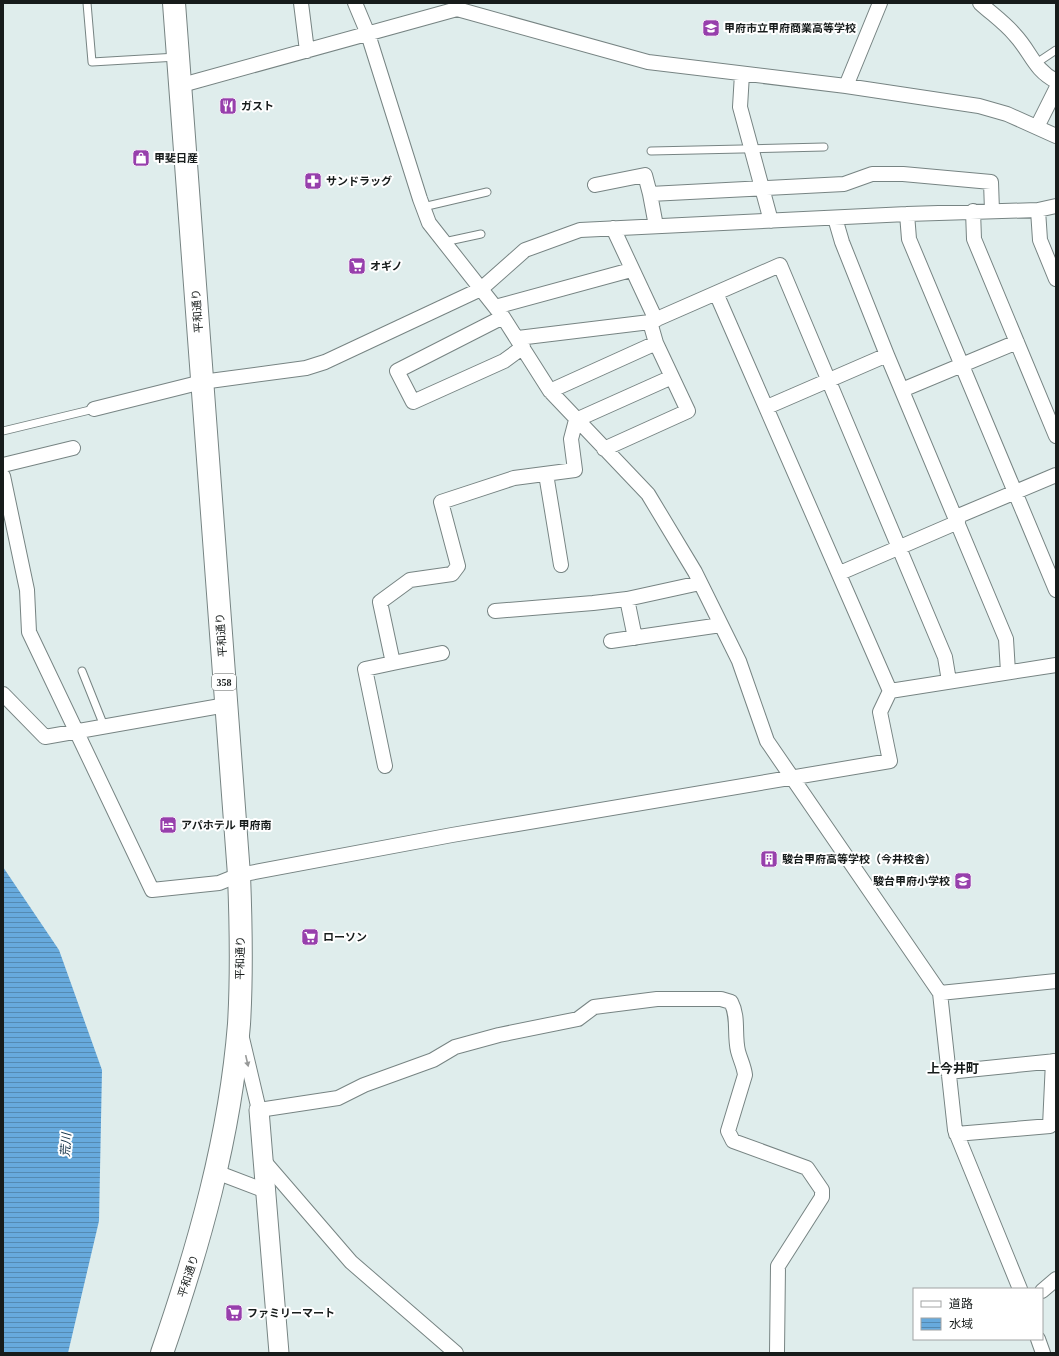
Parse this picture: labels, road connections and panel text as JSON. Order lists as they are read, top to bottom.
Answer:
{
  "streets": {
    "highway": ["平和通り", "358"]
  },
  "districts": ["上今井町"],
  "water": ["荒川"],
  "places": {
    "school or university": ["甲府市立甲府商業高等学校", "駿台甲府小学校"],
    "restaurant": ["ガスト"],
    "shop": ["甲斐日産"],
    "pharmacy": ["サンドラッグ"],
    "supermarket": ["オギノ", "ローソン", "ファミリーマート"],
    "hotel": ["アパホテル 甲府南"],
    "building": ["駿台甲府高等学校（今井校舎）"]
  },
  "legend": ["道路", "水域"]
}
